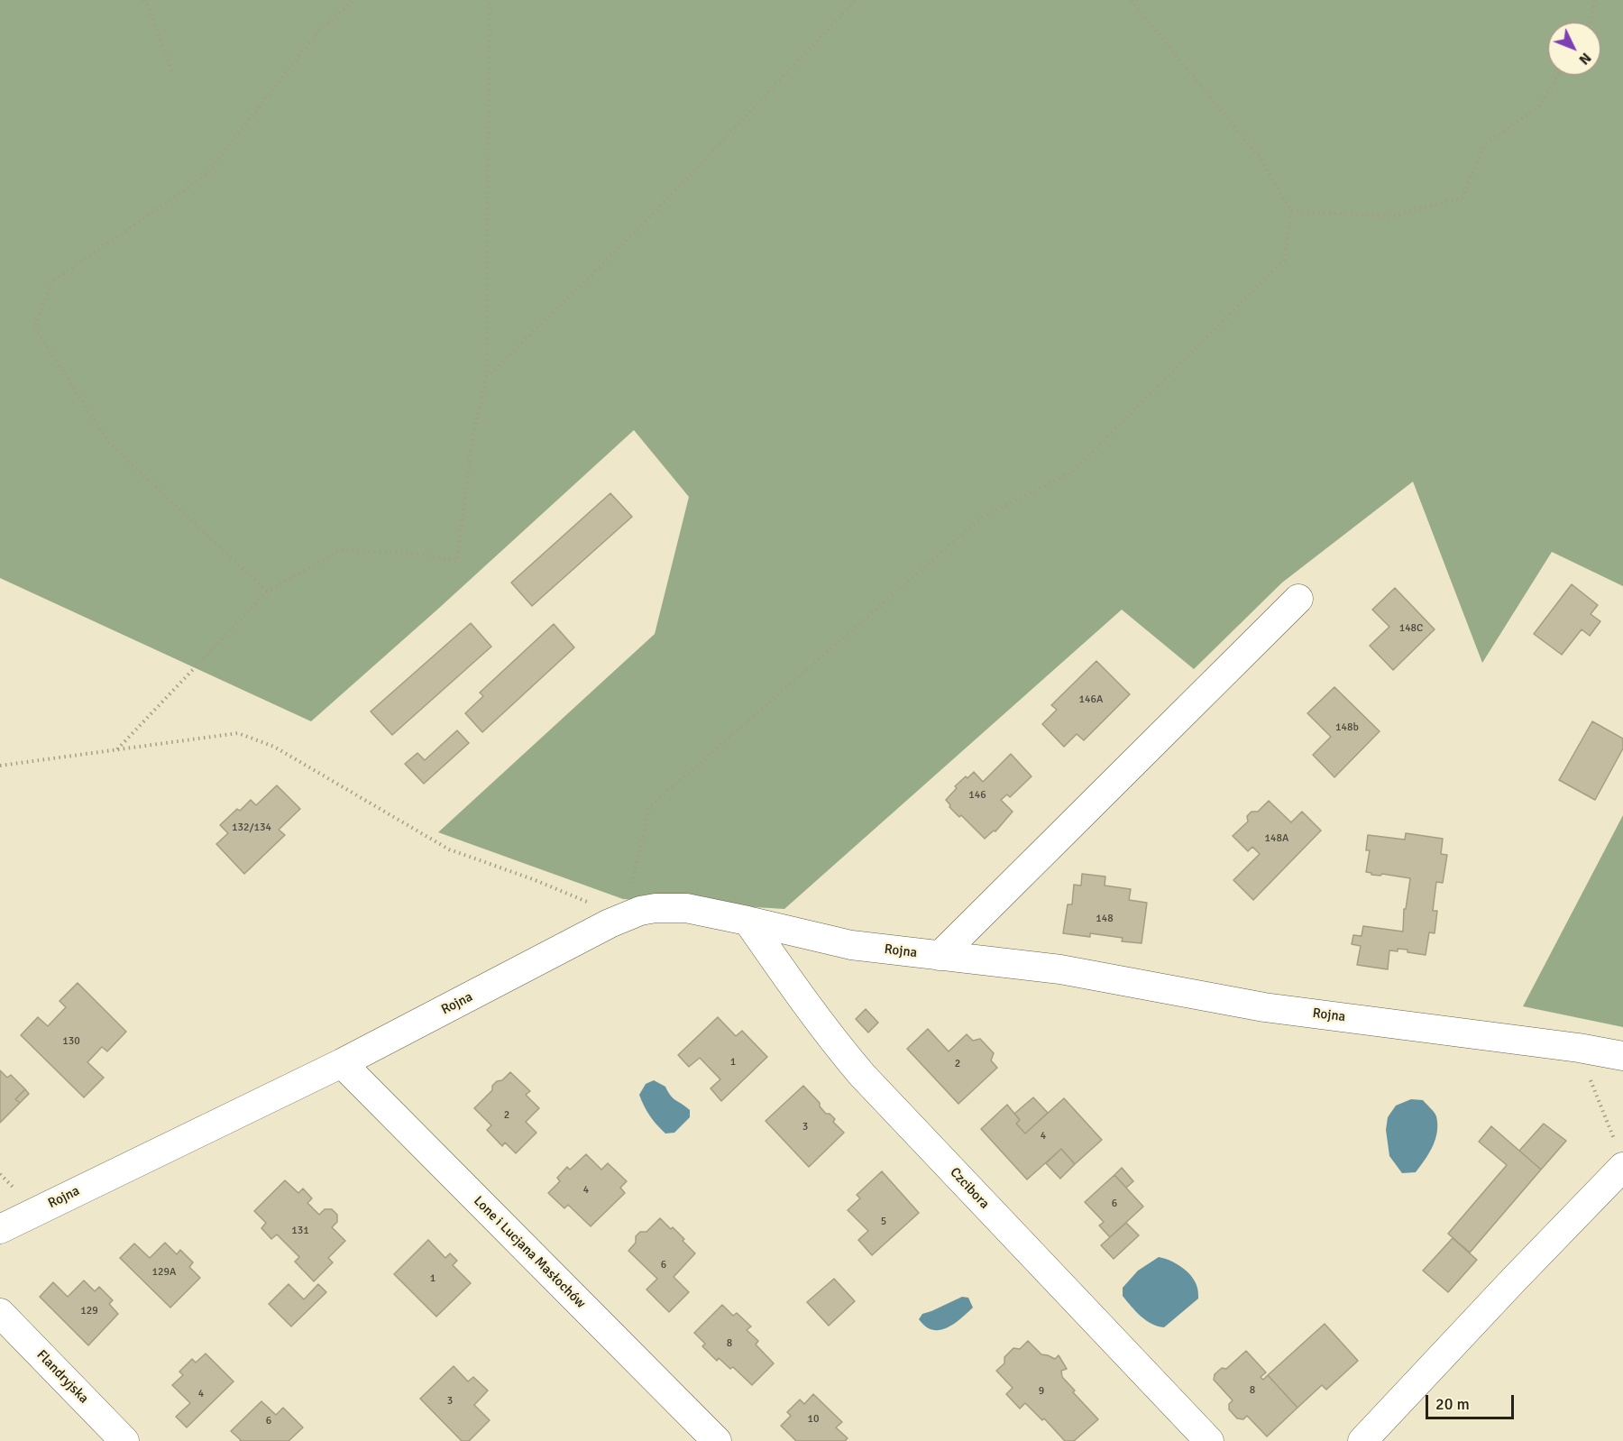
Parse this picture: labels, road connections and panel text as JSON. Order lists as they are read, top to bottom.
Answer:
{
  "streets": {
    "street": [
      "Rojna",
      "Czcibora",
      "Lone i Lucjana Masłochów",
      "Flandryjska"
    ]
  },
  "crossings": [
    ["Rojna", "Czcibora"],
    ["Rojna", "Lone i Lucjana Masłochów"]
  ],
  "house_numbers": [
    "148C",
    "146A",
    "148b",
    "146",
    "132/134",
    "148A",
    "148",
    "130",
    "1",
    "2",
    "2",
    "3",
    "4",
    "4",
    "6",
    "5",
    "131",
    "6",
    "129A",
    "1",
    "129",
    "8",
    "8",
    "9",
    "4",
    "3",
    "10",
    "6"
  ],
  "scale_bar": "20 m",
  "north": "bottom right"
}
